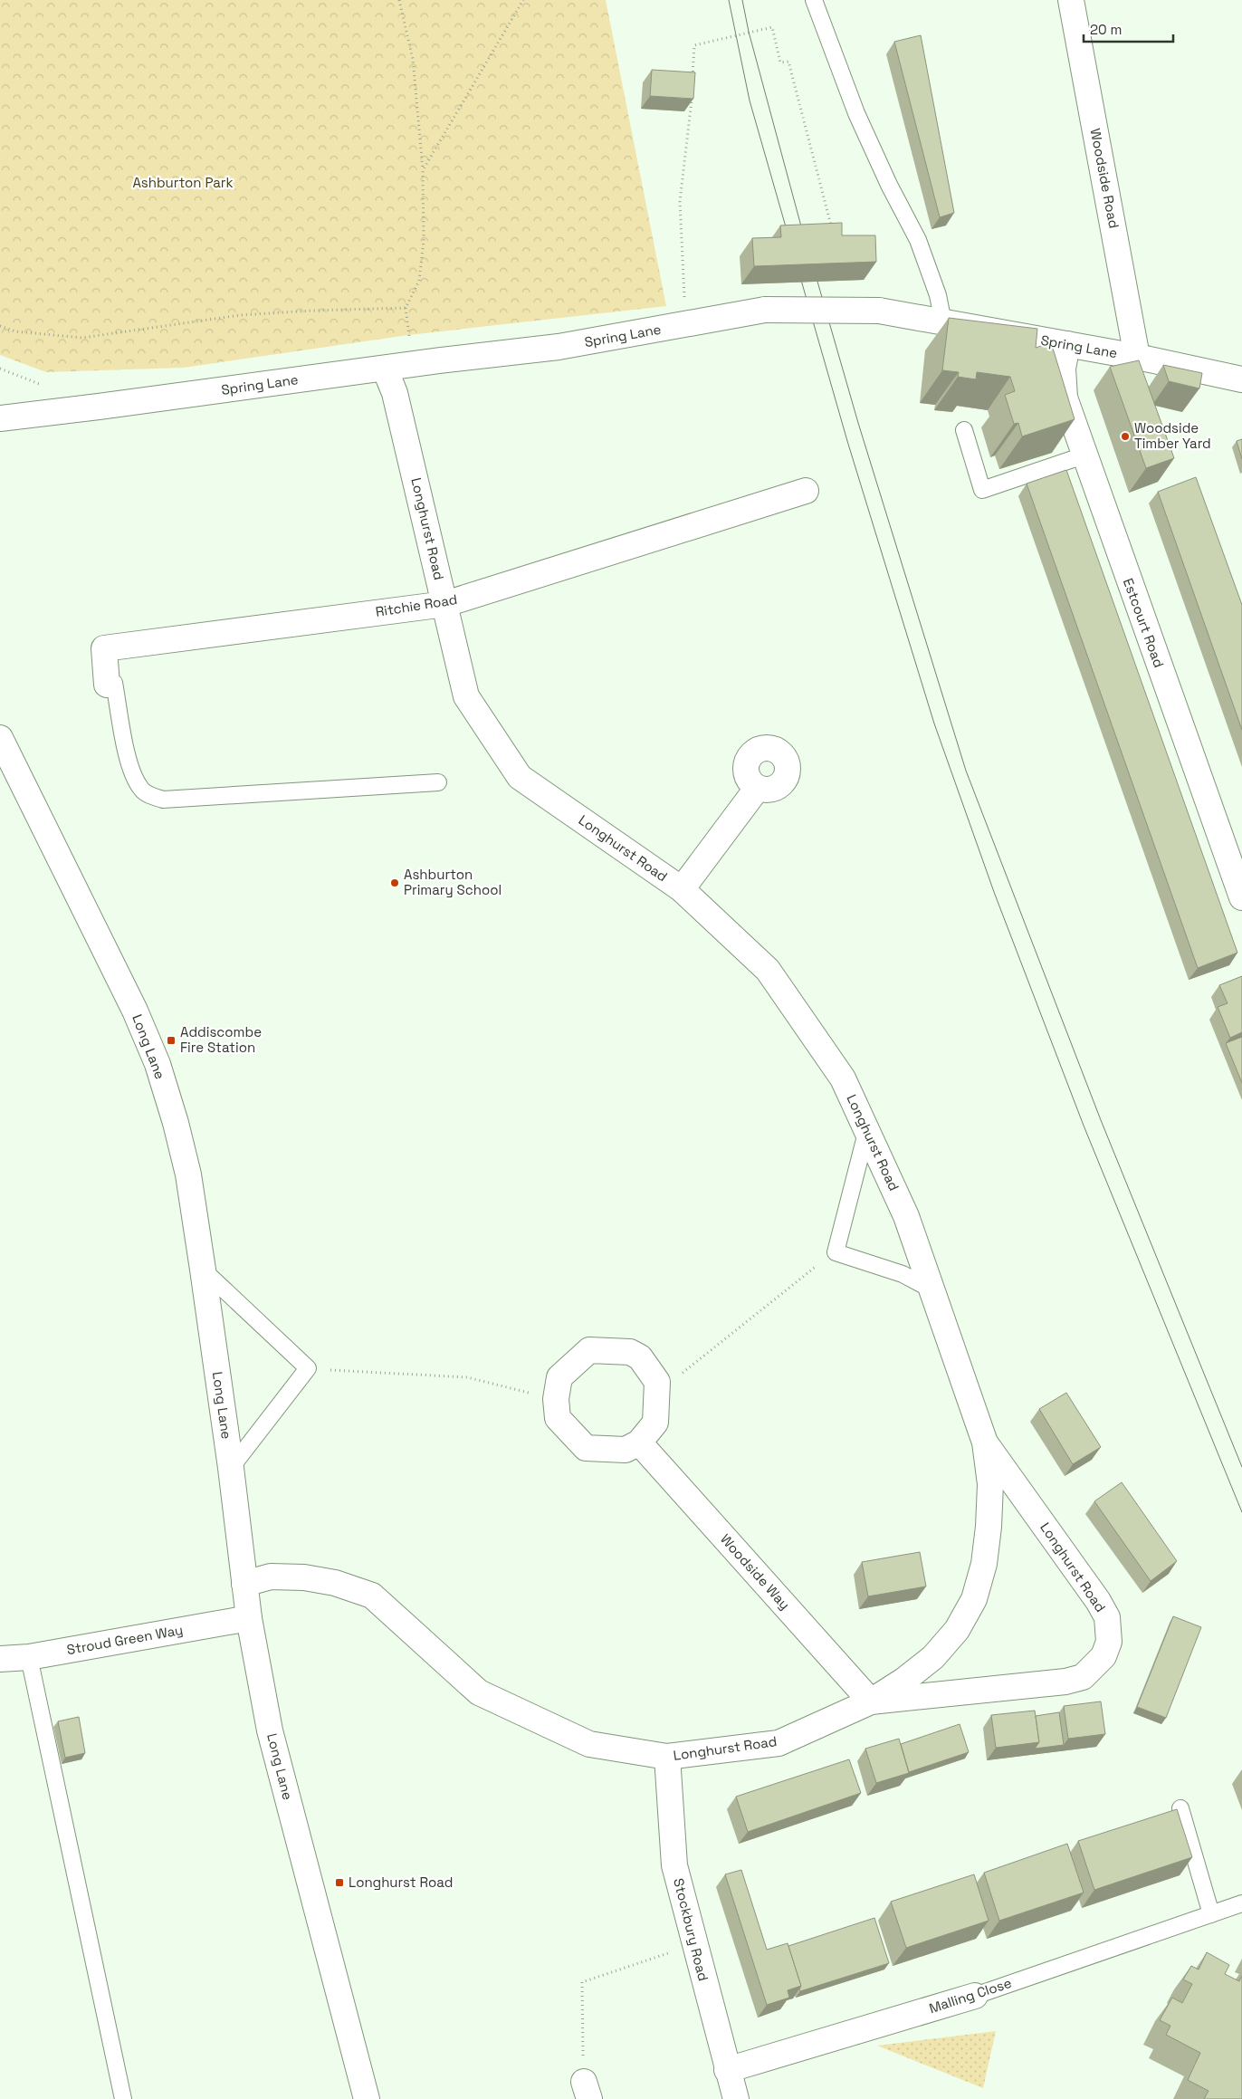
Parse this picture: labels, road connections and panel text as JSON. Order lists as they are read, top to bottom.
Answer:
{
  "streets": {
    "street": [
      "Woodside Road",
      "Spring Lane",
      "Longhurst Road",
      "Ritchie Road",
      "Estcourt Road",
      "Long Lane",
      "Woodside Way",
      "Stroud Green Way",
      "Stockbury Road",
      "Malling Close"
    ]
  },
  "crossings": [
    ["Woodside Road", "Spring Lane"],
    ["Spring Lane", "Longhurst Road"],
    ["Spring Lane", "Estcourt Road"],
    ["Longhurst Road", "Ritchie Road"],
    ["Longhurst Road", "Long Lane"],
    ["Longhurst Road", "Woodside Way"],
    ["Longhurst Road", "Stockbury Road"],
    ["Long Lane", "Stroud Green Way"],
    ["Stockbury Road", "Malling Close"]
  ],
  "parks": ["Ashburton Park"],
  "places": {
    "other": ["Woodside Timber Yard", "Ashburton Primary School"],
    "transit": ["Addiscombe Fire Station", "Longhurst Road"]
  },
  "scale_bar": "20 m"
}
